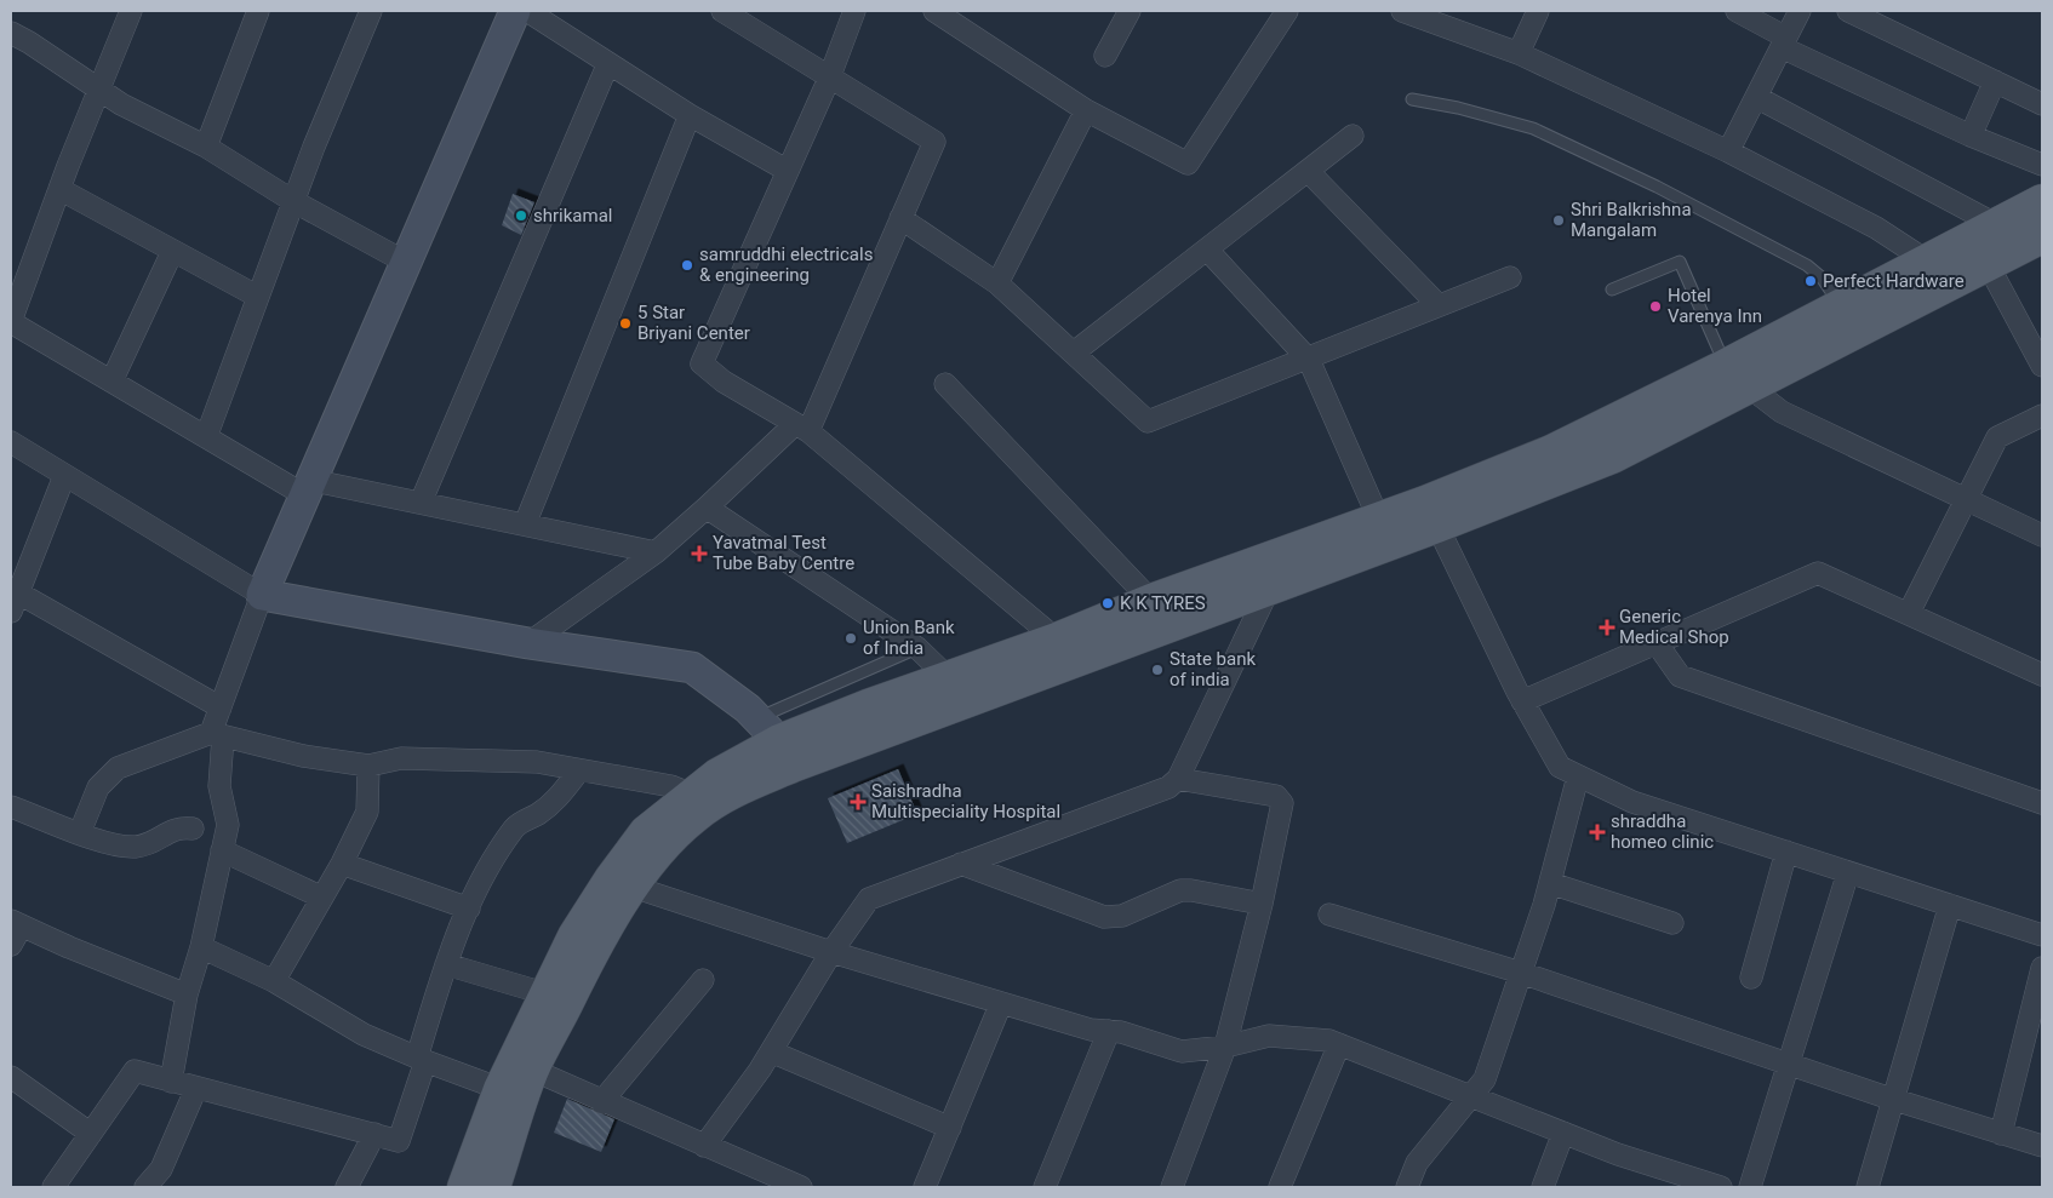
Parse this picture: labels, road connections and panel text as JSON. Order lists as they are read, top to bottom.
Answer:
{
  "places": {
    "other": [
      "shrikamal",
      "Shri Balkrishna Mangalam",
      "samruddhi electricals & engineering",
      "Perfect Hardware",
      "Hotel Varenya Inn",
      "5 Star Briyani Center",
      "K K TYRES",
      "Union Bank of India",
      "State bank of india"
    ],
    "health": [
      "Yavatmal Test Tube Baby Centre",
      "Generic Medical Shop",
      "Saishradha Multispeciality Hospital",
      "shraddha homeo clinic"
    ]
  }
}
